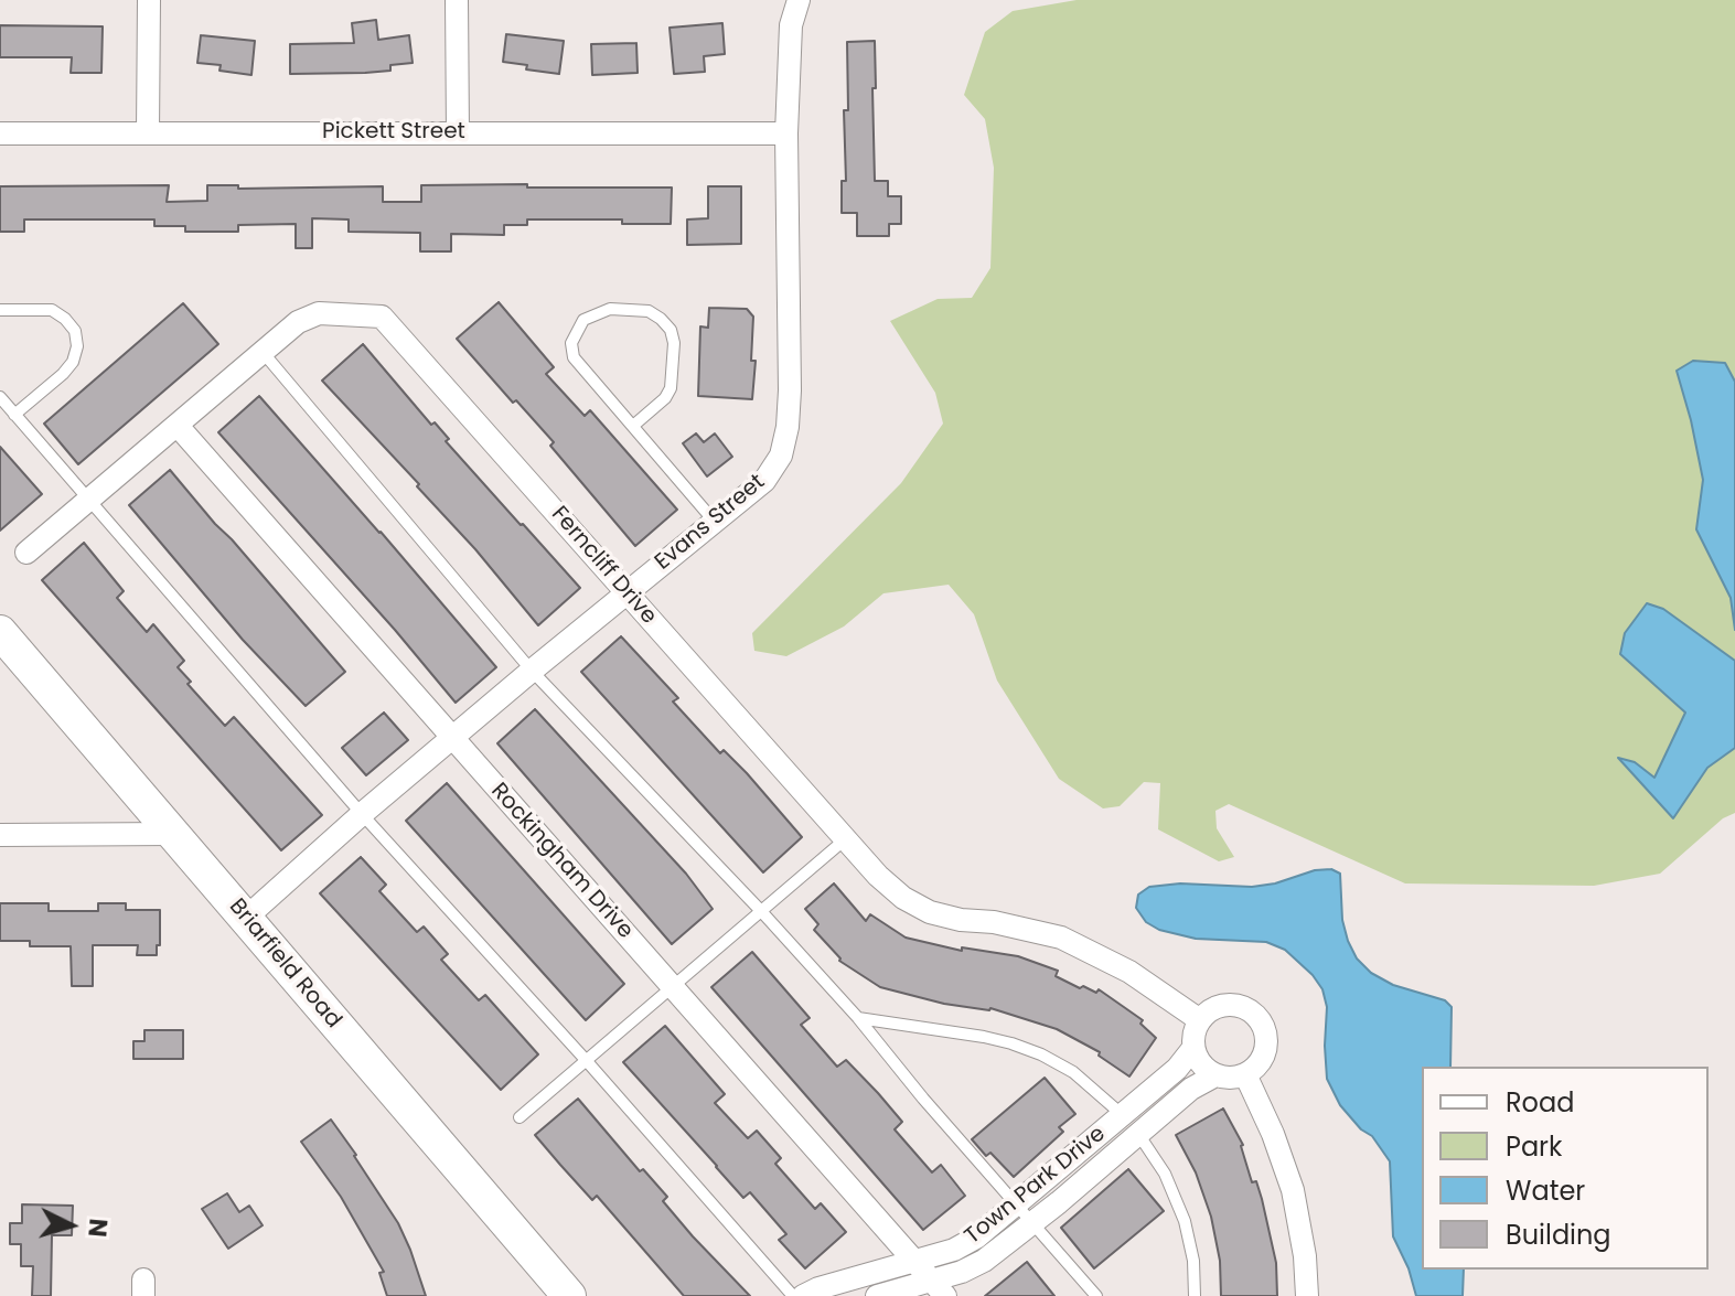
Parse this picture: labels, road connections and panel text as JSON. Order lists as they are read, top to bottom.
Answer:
{
  "streets": {
    "main road": ["Briarfield Road"],
    "street": [
      "Pickett Street",
      "Evans Street",
      "Ferncliff Drive",
      "Rockingham Drive",
      "Town Park Drive"
    ]
  },
  "crossings": [
    ["Pickett Street", "Evans Street"],
    ["Evans Street", "Ferncliff Drive"],
    ["Evans Street", "Rockingham Drive"],
    ["Evans Street", "Briarfield Road"],
    ["Ferncliff Drive", "Rockingham Drive"],
    ["Ferncliff Drive", "Town Park Drive"],
    ["Rockingham Drive", "Town Park Drive"]
  ],
  "legend": [
    "Road",
    "Park",
    "Water",
    "Building"
  ],
  "north": "right"
}
